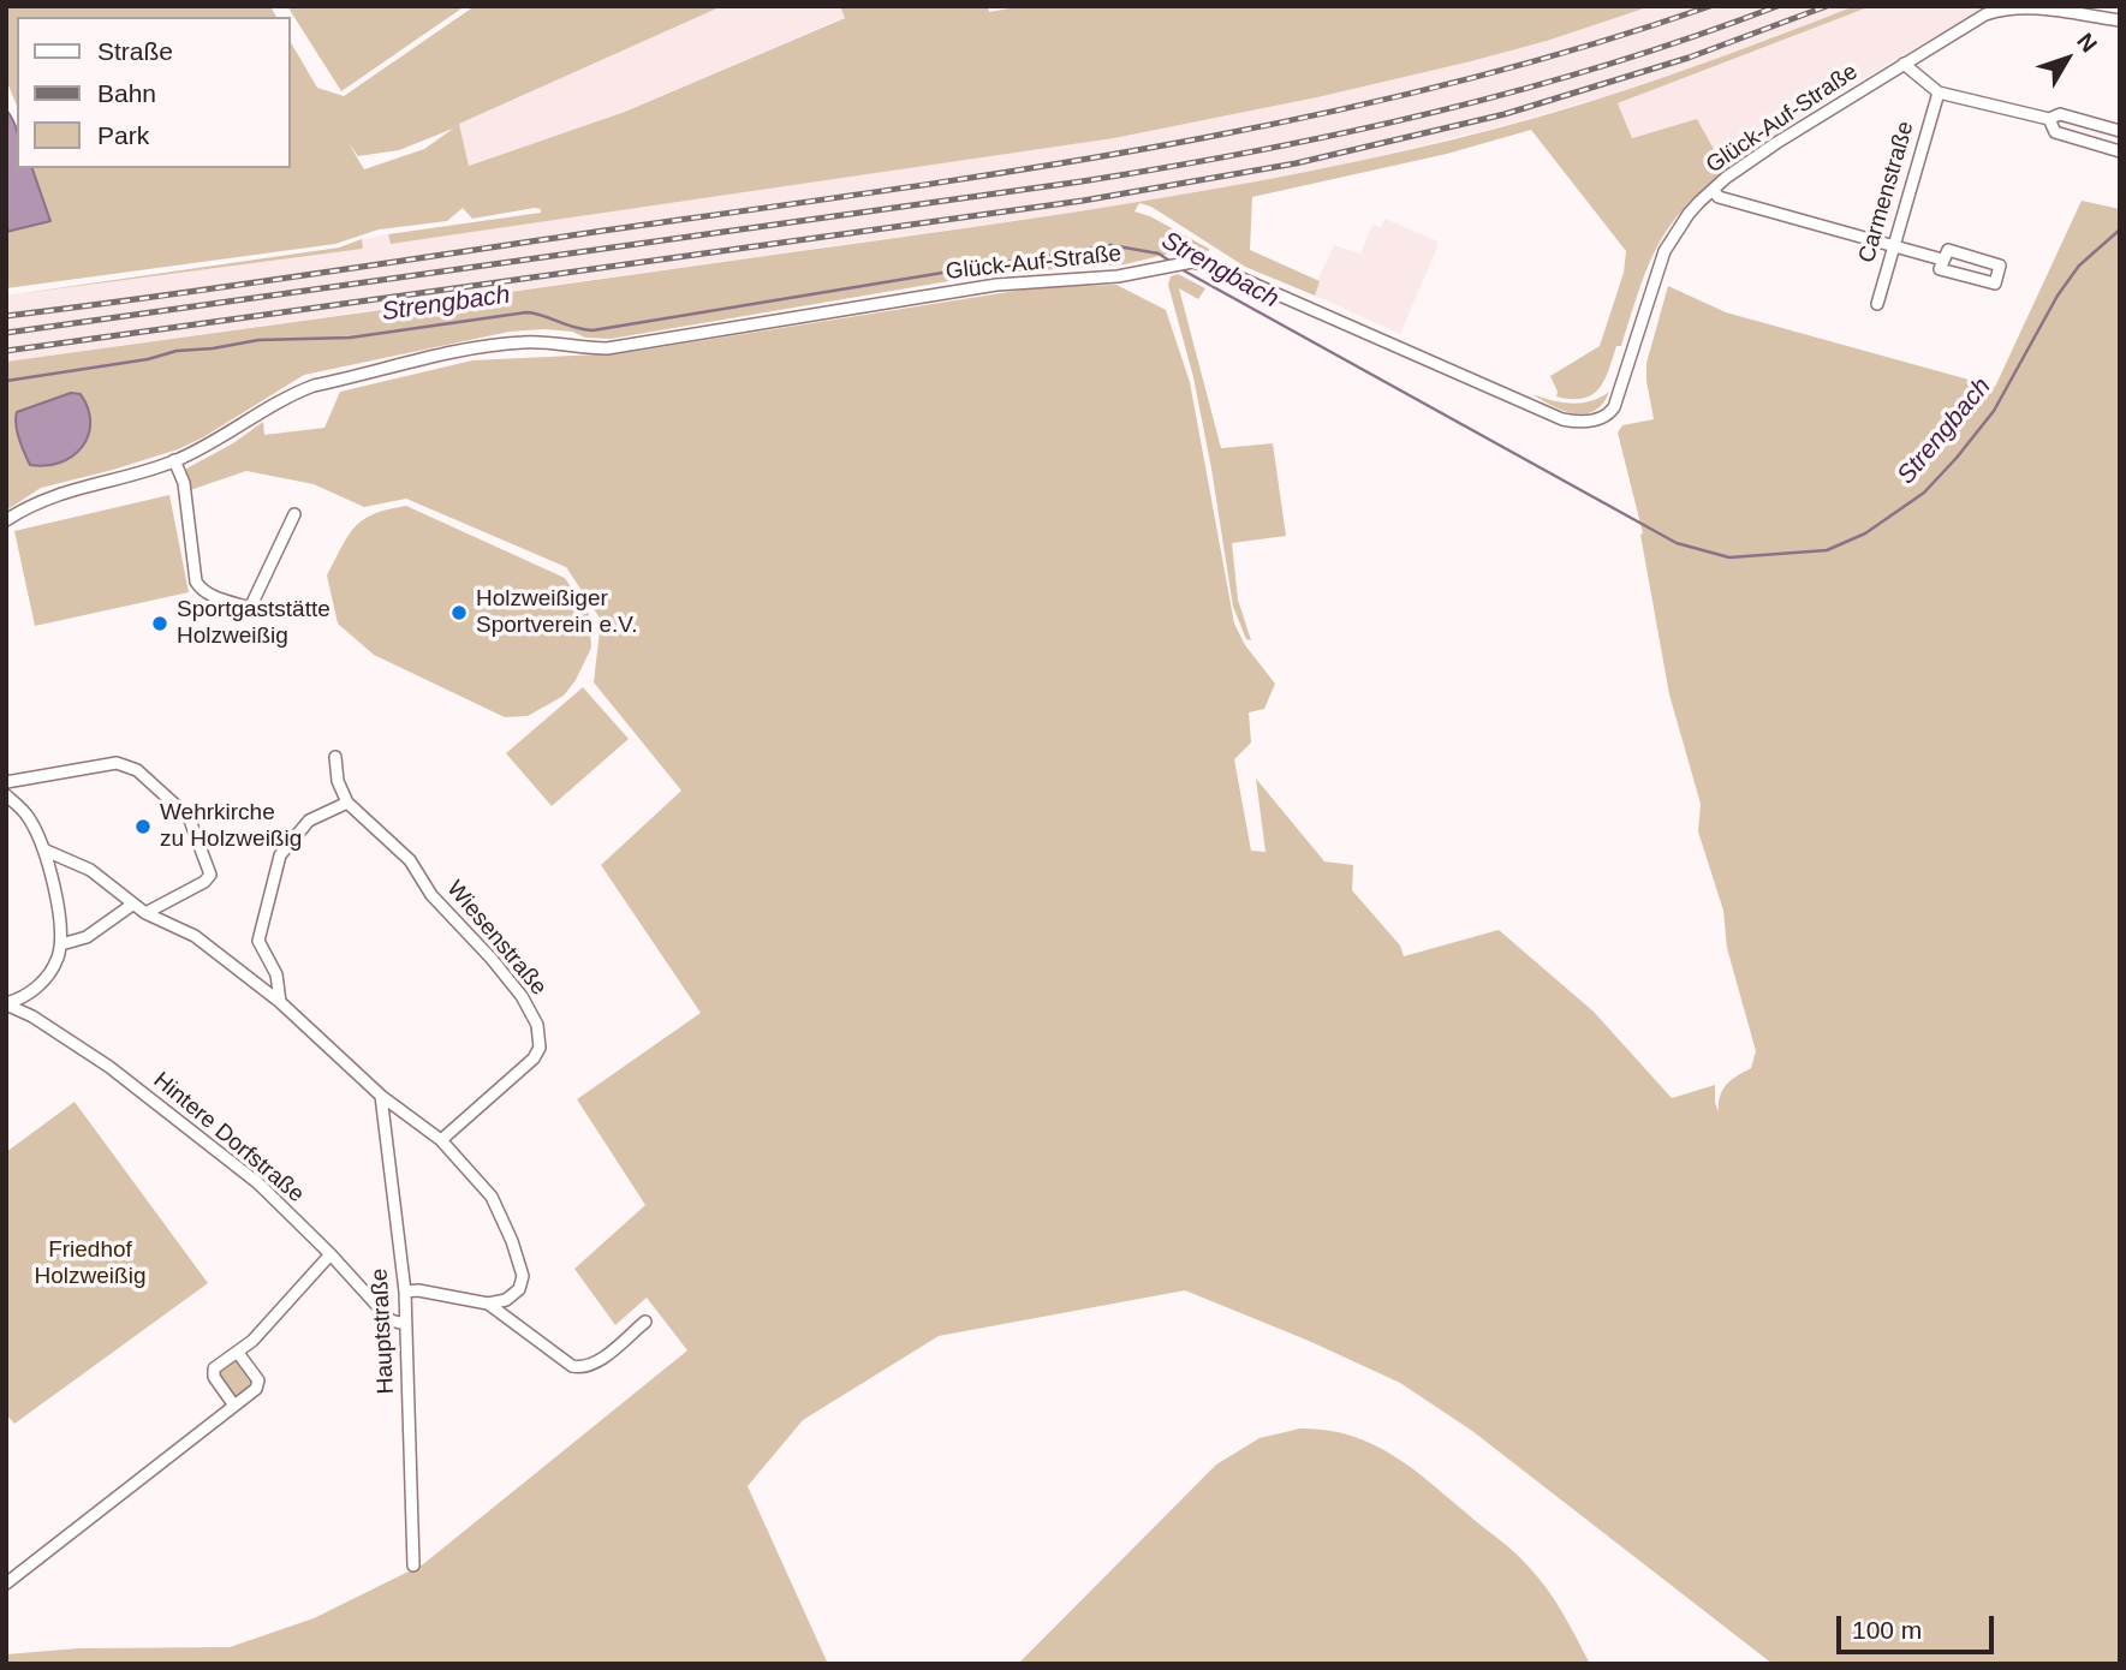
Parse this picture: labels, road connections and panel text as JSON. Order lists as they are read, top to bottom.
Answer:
{
  "streets": {
    "street": [
      "Glück-Auf-Straße",
      "Carmenstraße",
      "Wiesenstraße",
      "Hintere Dorfstraße",
      "Hauptstraße"
    ]
  },
  "crossings": [
    ["Hintere Dorfstraße", "Hauptstraße"]
  ],
  "water": ["Strengbach"],
  "parks": ["Friedhof Holzweißig"],
  "places": ["Holzweißiger Sportverein e.V.", "Sportgaststätte Holzweißig", "Wehrkirche zu Holzweißig"],
  "legend": ["Straße", "Bahn", "Park"],
  "scale_bar": "100 m",
  "north": "top right"
}
